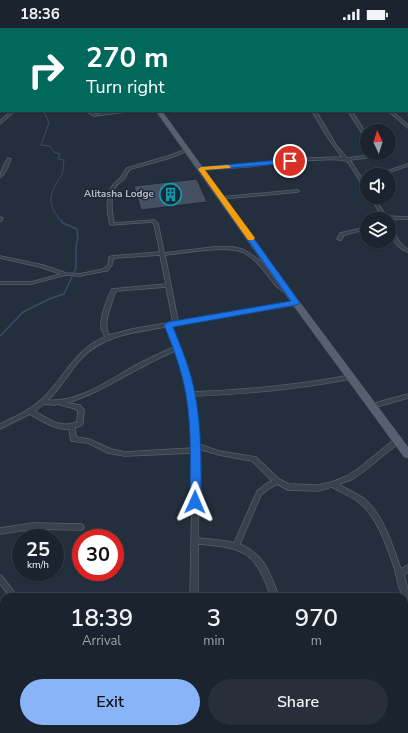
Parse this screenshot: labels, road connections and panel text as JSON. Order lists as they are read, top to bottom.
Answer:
{
  "places": {
    "building": ["Alitasha Lodge"]
  },
  "north": "top",
  "page": {
    "status": "18:36",
    "turn": ["270 m", "Turn right"],
    "speed": "25 km/h",
    "limit": "30",
    "eta": [
      "18:39",
      "Arrival",
      "3",
      "min",
      "970",
      "m"
    ],
    "buttons": ["Exit", "Share"]
  }
}
